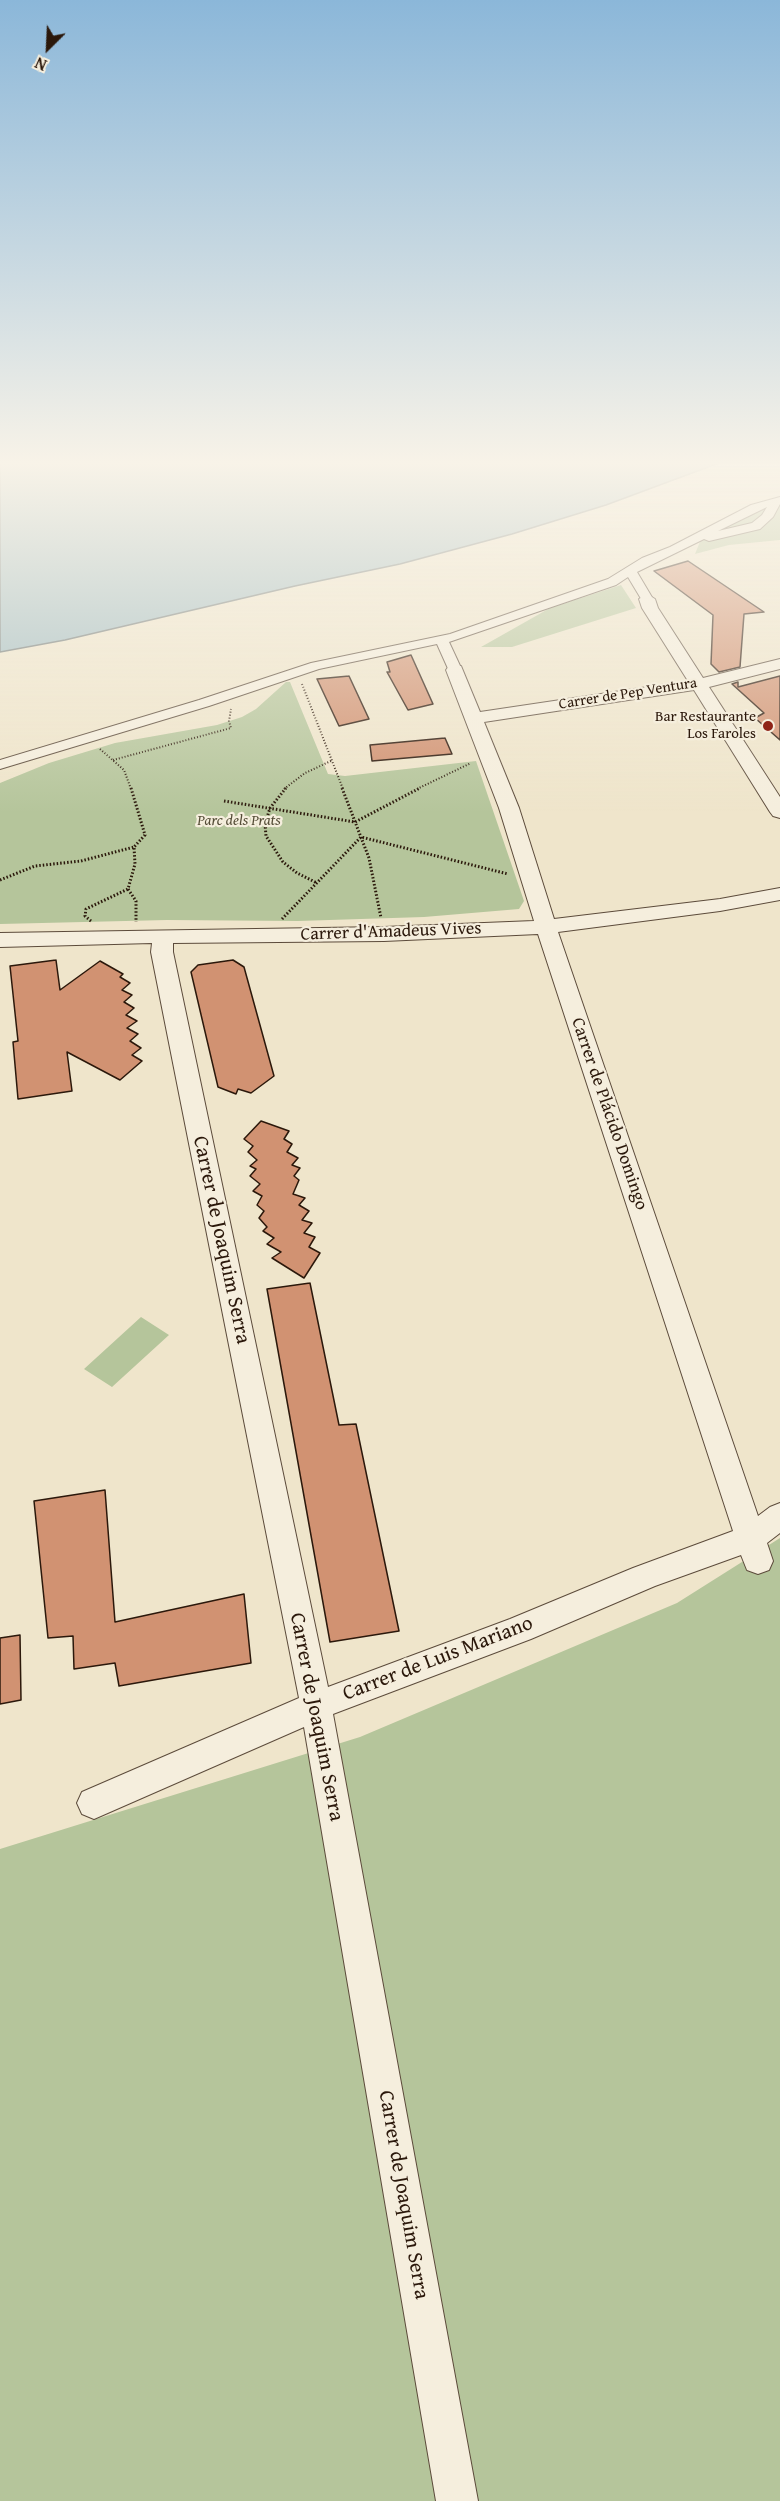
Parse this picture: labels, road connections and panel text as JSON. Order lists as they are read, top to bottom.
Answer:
{
  "streets": {
    "street": [
      "Carrer de Pep Ventura",
      "Carrer d'Amadeus Vives",
      "Carrer de Plácido Domingo",
      "Carrer de Joaquim Serra",
      "Carrer de Luis Mariano"
    ]
  },
  "crossings": [
    ["Carrer de Pep Ventura", "Carrer de Plácido Domingo"],
    ["Carrer d'Amadeus Vives", "Carrer de Plácido Domingo"],
    ["Carrer d'Amadeus Vives", "Carrer de Joaquim Serra"],
    ["Carrer de Plácido Domingo", "Carrer de Luis Mariano"],
    ["Carrer de Joaquim Serra", "Carrer de Luis Mariano"]
  ],
  "parks": ["Parc dels Prats"],
  "places": ["Bar Restaurante Los Faroles"],
  "north": "bottom left"
}
